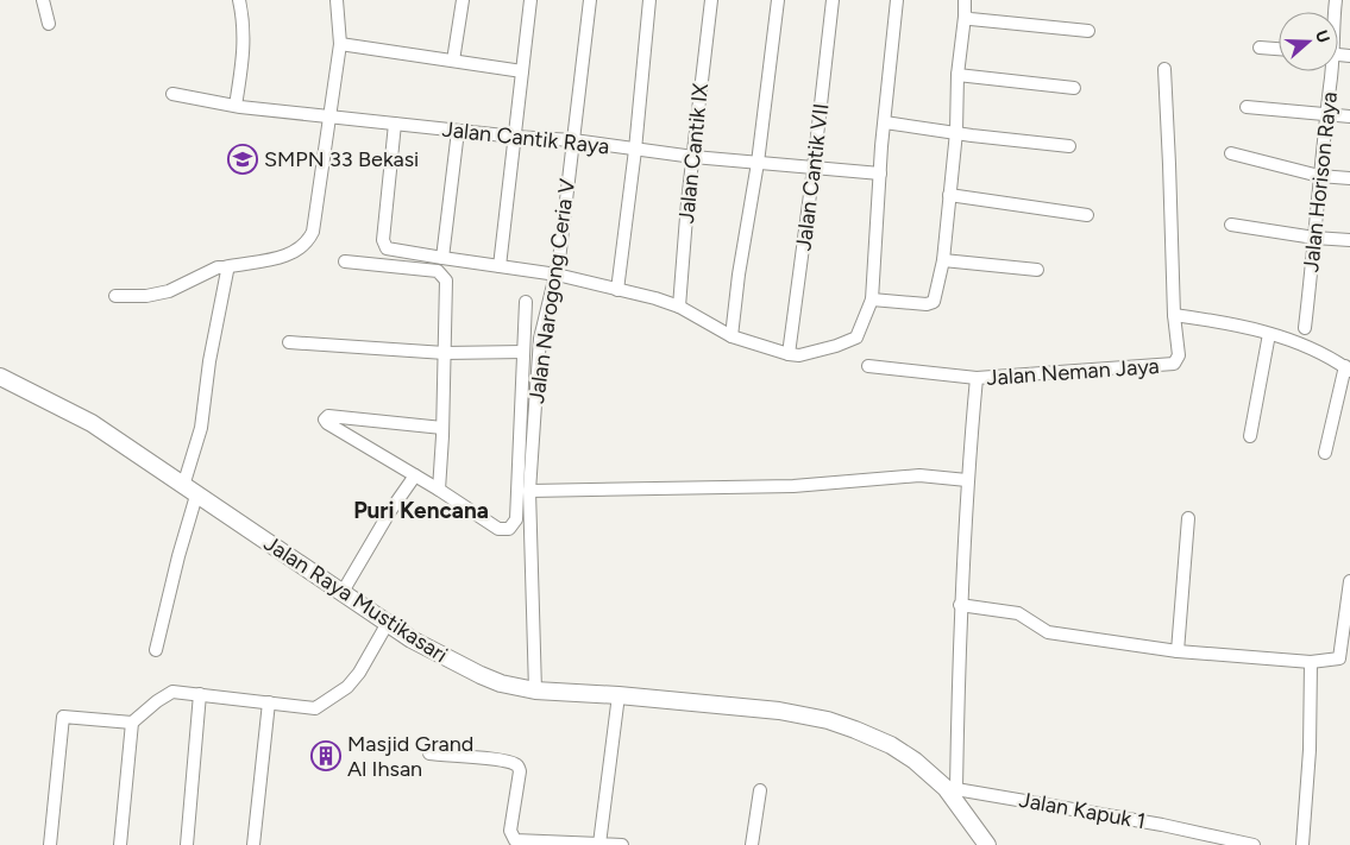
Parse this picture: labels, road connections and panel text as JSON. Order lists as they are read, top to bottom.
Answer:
{
  "streets": {
    "main road": ["Jalan Raya Mustikasari"],
    "street": [
      "Jalan Cantik Raya",
      "Jalan Cantik IX",
      "Jalan Cantik VII",
      "Jalan Horison Raya",
      "Jalan Narogong Ceria V",
      "Jalan Neman Jaya",
      "Jalan Kapuk 1"
    ]
  },
  "crossings": [
    ["Jalan Cantik Raya", "Jalan Cantik IX"],
    ["Jalan Cantik Raya", "Jalan Cantik VII"],
    ["Jalan Cantik Raya", "Jalan Narogong Ceria V"],
    ["Jalan Narogong Ceria V", "Jalan Raya Mustikasari"],
    ["Jalan Neman Jaya", "Jalan Raya Mustikasari"],
    ["Jalan Neman Jaya", "Jalan Kapuk 1"],
    ["Jalan Raya Mustikasari", "Jalan Kapuk 1"]
  ],
  "districts": ["Puri Kencana"],
  "places": {
    "school or university": ["SMPN 33 Bekasi"],
    "building": ["Masjid Grand Al Ihsan"]
  },
  "north": "right"
}
